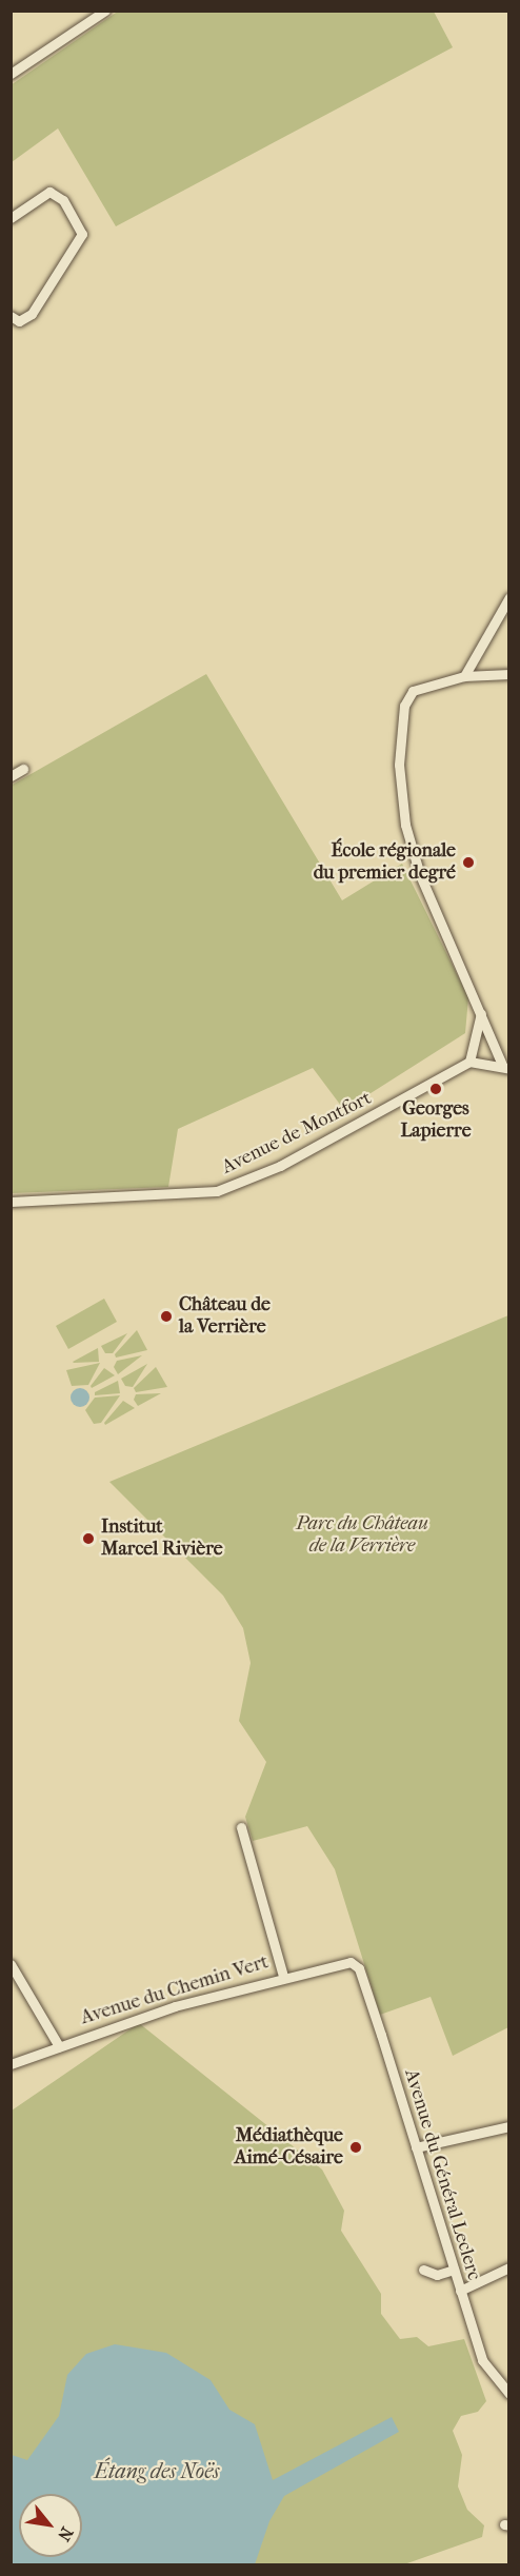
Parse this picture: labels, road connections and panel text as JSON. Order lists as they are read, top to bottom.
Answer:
{
  "streets": {
    "street": ["Avenue de Montfort", "Avenue du Chemin Vert", "Avenue du Général Leclerc"]
  },
  "crossings": [
    ["Avenue du Chemin Vert", "Avenue du Général Leclerc"]
  ],
  "water": ["Étang des Noës"],
  "parks": ["Parc du Château de la Verrière"],
  "places": [
    "École régionale du premier degré",
    "Georges Lapierre",
    "Château de la Verrière",
    "Institut Marcel Rivière",
    "Médiathèque Aimé-Césaire"
  ],
  "north": "bottom right"
}
